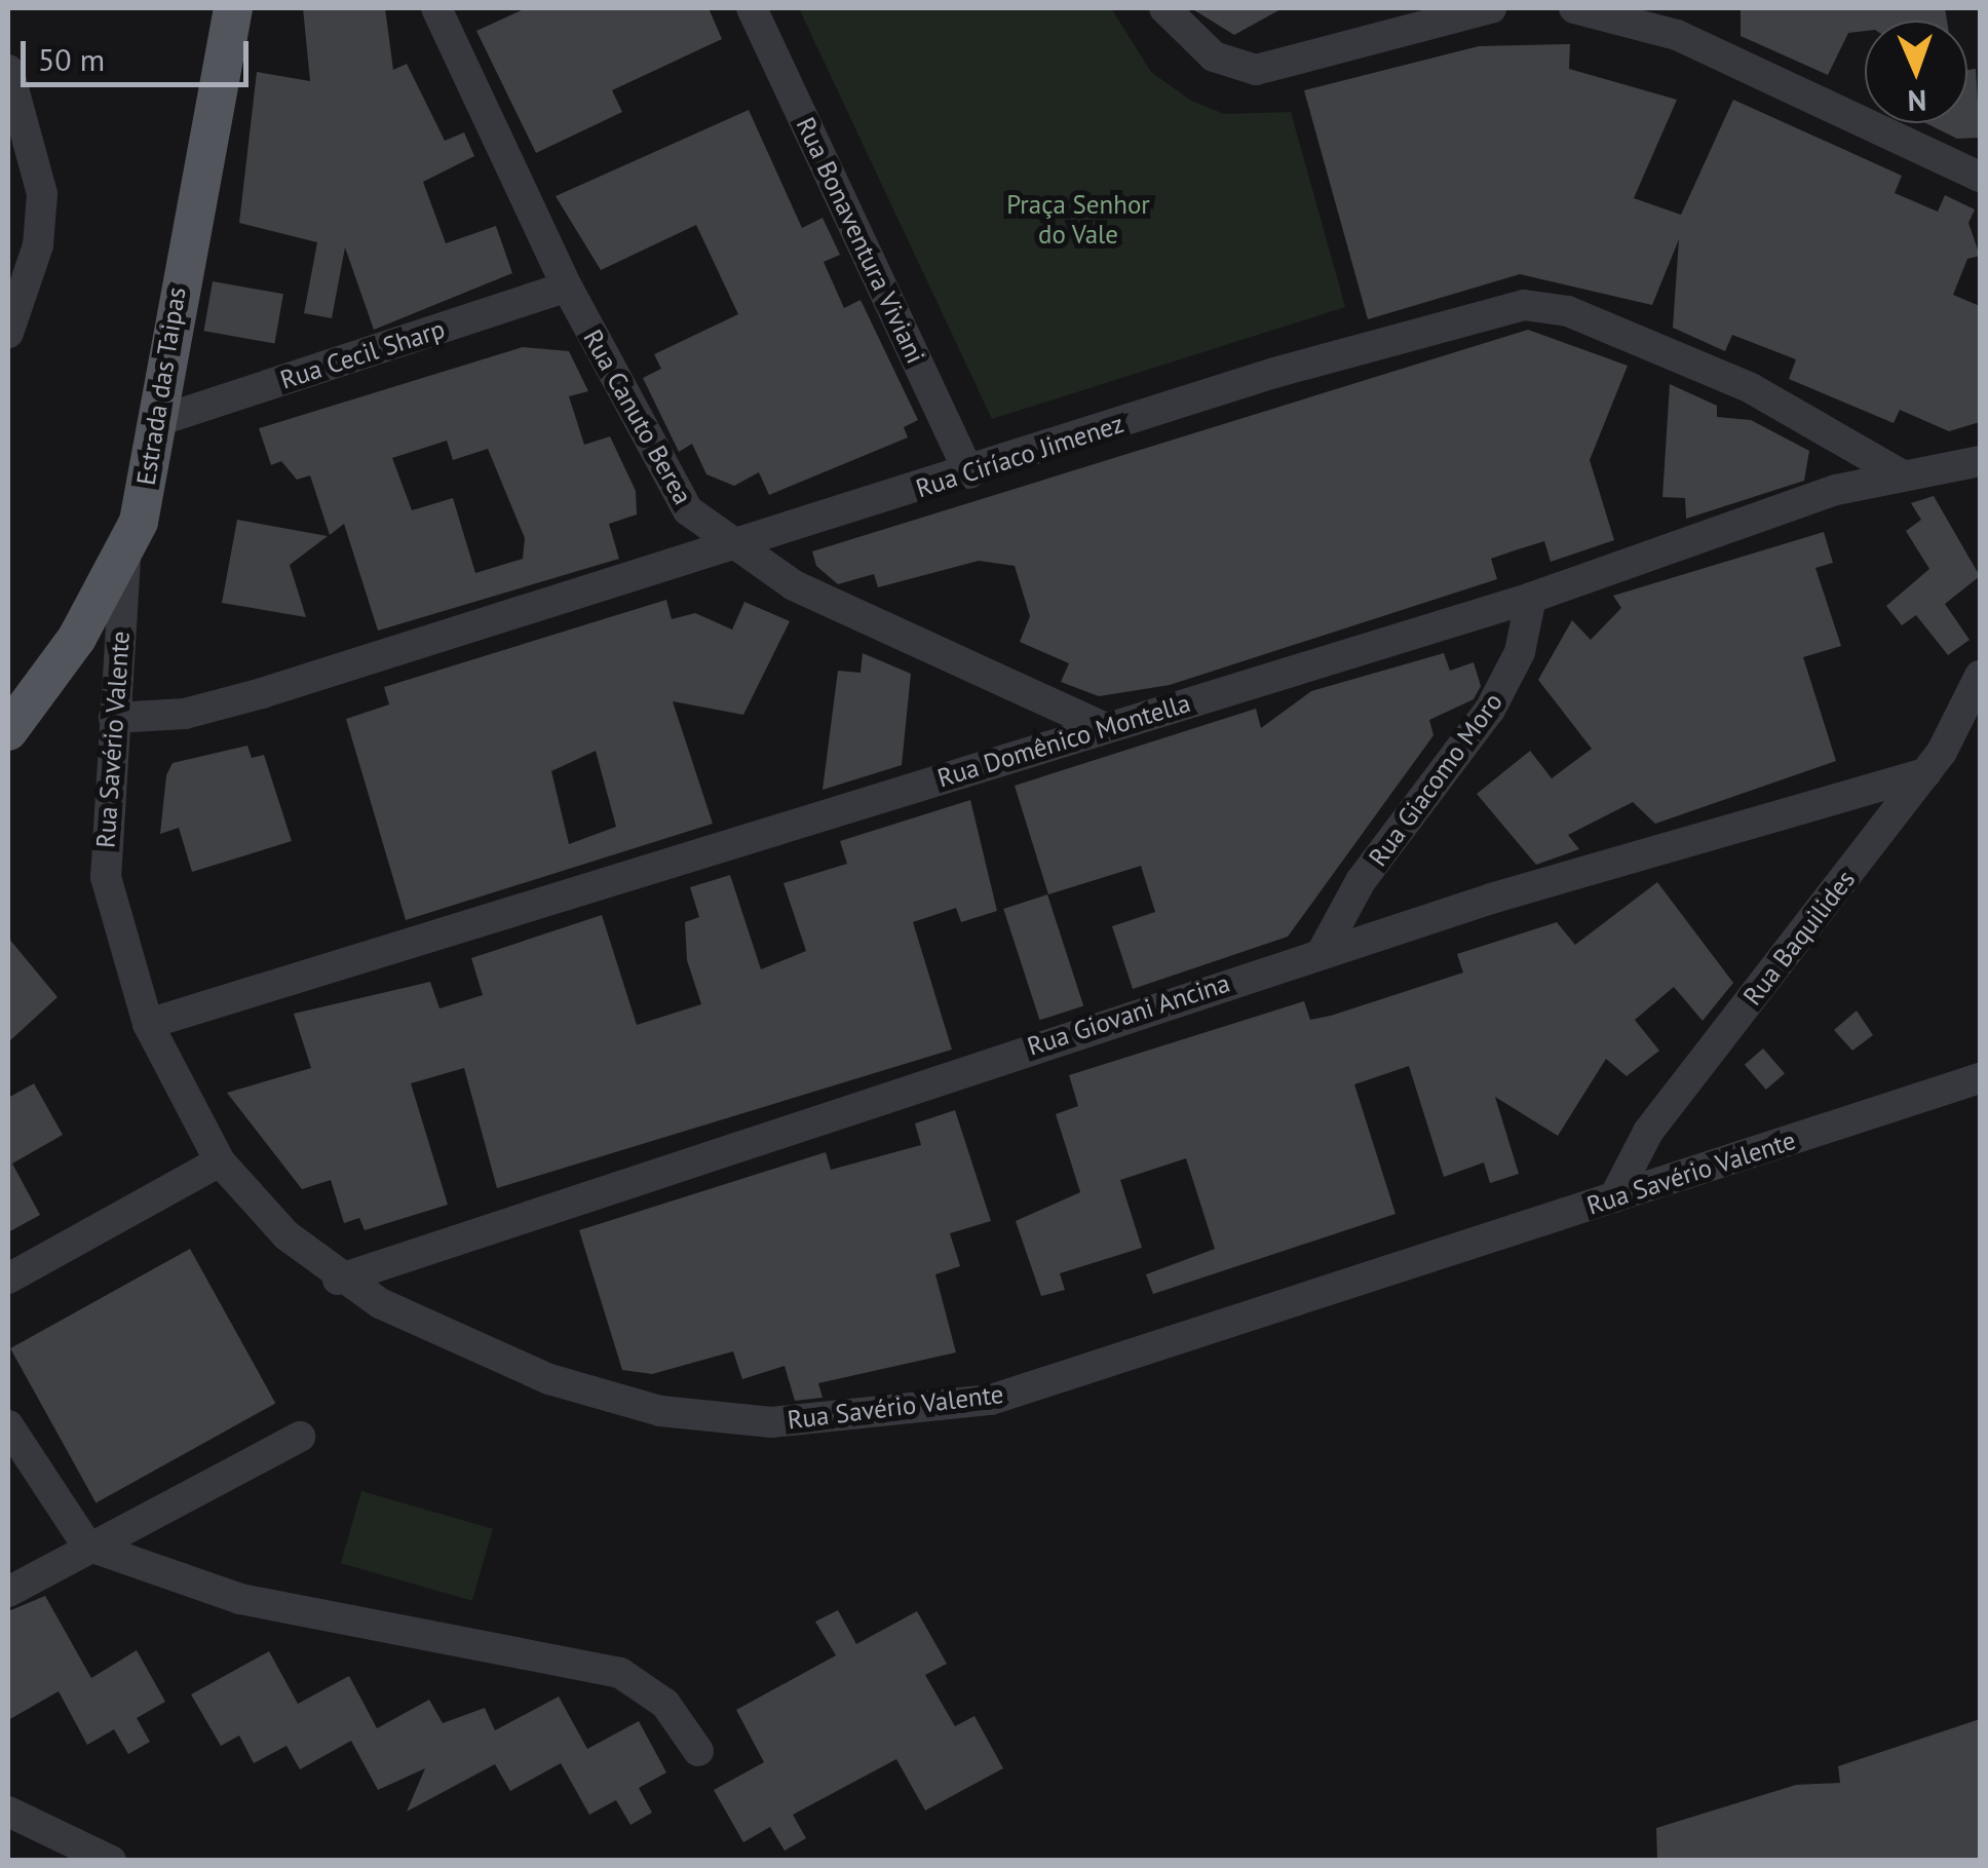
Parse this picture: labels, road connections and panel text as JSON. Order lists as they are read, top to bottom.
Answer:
{
  "streets": {
    "main road": ["Estrada das Taipas"],
    "street": [
      "Rua Bonaventura Viviani",
      "Rua Cecil Sharp",
      "Rua Canuto Berea",
      "Rua Ciríaco Jimenez",
      "Rua Savério Valente",
      "Rua Domênico Montella",
      "Rua Giacomo Moro",
      "Rua Baquilides",
      "Rua Giovani Ancina"
    ]
  },
  "crossings": [
    ["Rua Bonaventura Viviani", "Rua Ciríaco Jimenez"],
    ["Rua Cecil Sharp", "Estrada das Taipas"],
    ["Rua Cecil Sharp", "Rua Canuto Berea"],
    ["Estrada das Taipas", "Rua Savério Valente"],
    ["Rua Canuto Berea", "Rua Ciríaco Jimenez"],
    ["Rua Canuto Berea", "Rua Domênico Montella"],
    ["Rua Ciríaco Jimenez", "Rua Savério Valente"],
    ["Rua Ciríaco Jimenez", "Rua Domênico Montella"],
    ["Rua Savério Valente", "Rua Domênico Montella"],
    ["Rua Savério Valente", "Rua Baquilides"],
    ["Rua Savério Valente", "Rua Giovani Ancina"],
    ["Rua Domênico Montella", "Rua Giacomo Moro"],
    ["Rua Giacomo Moro", "Rua Giovani Ancina"],
    ["Rua Baquilides", "Rua Giovani Ancina"]
  ],
  "parks": ["Praça Senhor do Vale"],
  "scale_bar": "50 m",
  "north": "bottom"
}
